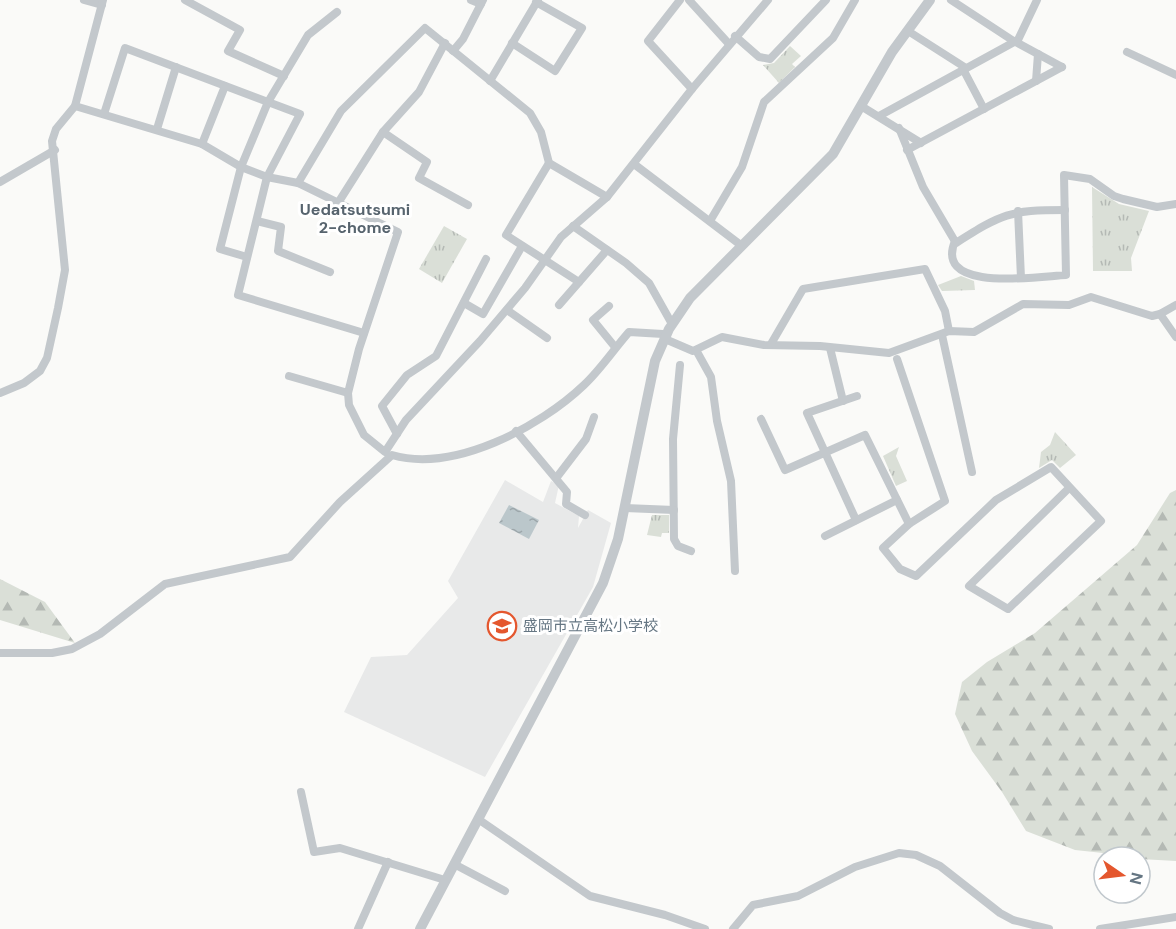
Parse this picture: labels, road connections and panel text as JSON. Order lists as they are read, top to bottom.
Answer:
{
  "districts": ["Uedatsutsumi 2-chome"],
  "places": {
    "school or university": ["盛岡市立高松小学校"]
  },
  "north": "right"
}
